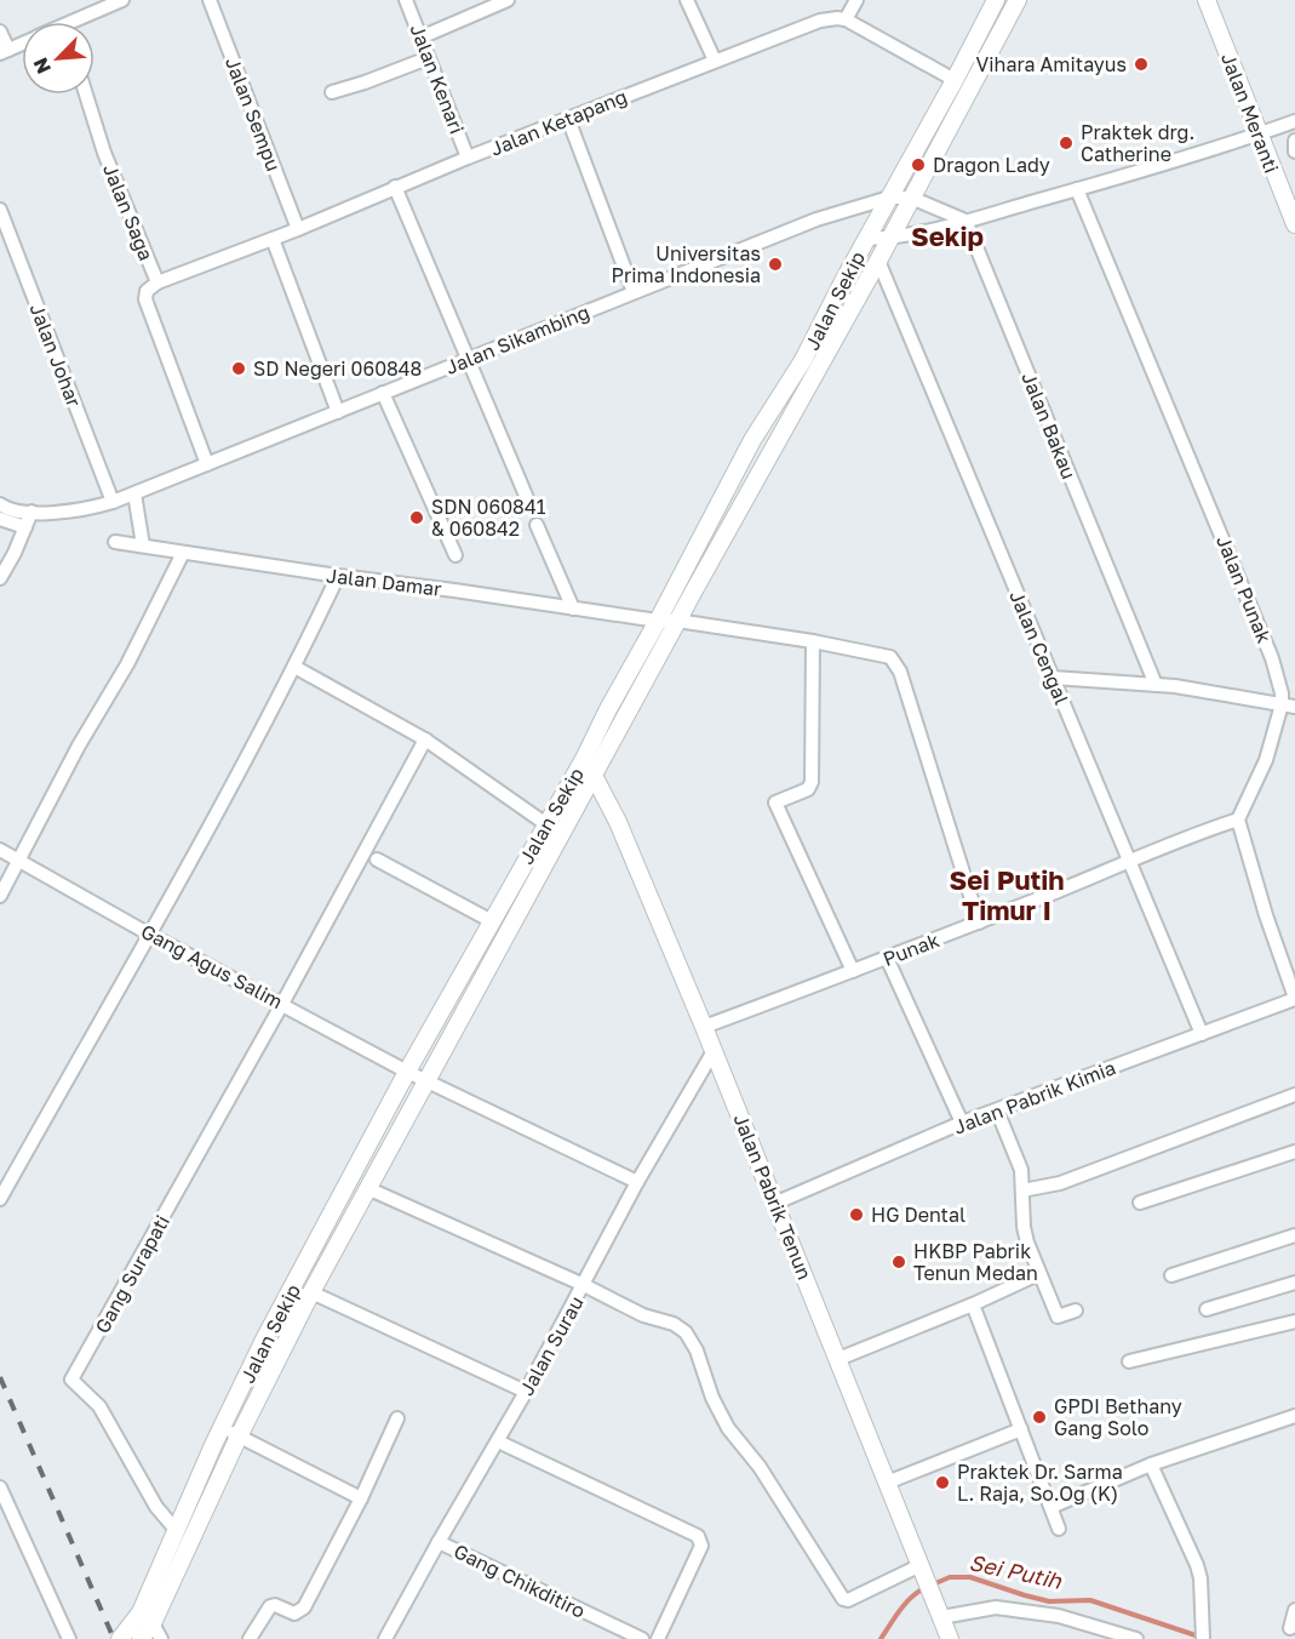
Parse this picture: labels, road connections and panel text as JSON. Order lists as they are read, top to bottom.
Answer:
{
  "streets": {
    "street": [
      "Jalan Kenari",
      "Jalan Meranti",
      "Jalan Sempu",
      "Jalan Ketapang",
      "Jalan Saga",
      "Jalan Sekip",
      "Jalan Sikambing",
      "Jalan Johar",
      "Jalan Bakau",
      "Jalan Damar",
      "Jalan Punak",
      "Jalan Cengal",
      "Punak",
      "Gang Agus Salim",
      "Jalan Pabrik Kimia",
      "Jalan Pabrik Tenun",
      "Gang Surapati",
      "Jalan Surau",
      "Gang Chikditiro"
    ]
  },
  "crossings": [
    ["Jalan Kenari", "Jalan Ketapang"],
    ["Jalan Sempu", "Jalan Ketapang"],
    ["Jalan Ketapang", "Jalan Saga"],
    ["Jalan Saga", "Jalan Sikambing"],
    ["Jalan Sekip", "Jalan Sikambing"],
    ["Jalan Sekip", "Jalan Damar"],
    ["Jalan Sekip", "Jalan Cengal"],
    ["Jalan Sekip", "Gang Agus Salim"],
    ["Jalan Sekip", "Jalan Pabrik Tenun"],
    ["Jalan Sekip", "Gang Surapati"],
    ["Jalan Sikambing", "Jalan Johar"],
    ["Jalan Damar", "Punak"],
    ["Jalan Punak", "Punak"],
    ["Jalan Cengal", "Punak"],
    ["Jalan Cengal", "Jalan Pabrik Kimia"],
    ["Punak", "Jalan Pabrik Tenun"],
    ["Gang Agus Salim", "Gang Surapati"],
    ["Gang Agus Salim", "Jalan Surau"],
    ["Jalan Pabrik Kimia", "Jalan Pabrik Tenun"],
    ["Jalan Pabrik Tenun", "Jalan Surau"],
    ["Jalan Surau", "Gang Chikditiro"]
  ],
  "districts": ["Sekip", "Sei Putih Timur I"],
  "water": ["Sei Putih"],
  "places": [
    "Vihara Amitayus",
    "Praktek drg. Catherine",
    "Dragon Lady",
    "Universitas Prima Indonesia",
    "SD Negeri 060848",
    "SDN 060841 & 060842",
    "HG Dental",
    "HKBP Pabrik Tenun Medan",
    "GPDI Bethany Gang Solo",
    "Praktek Dr. Sarma L. Raja, So.Og (K)"
  ],
  "north": "bottom left"
}
